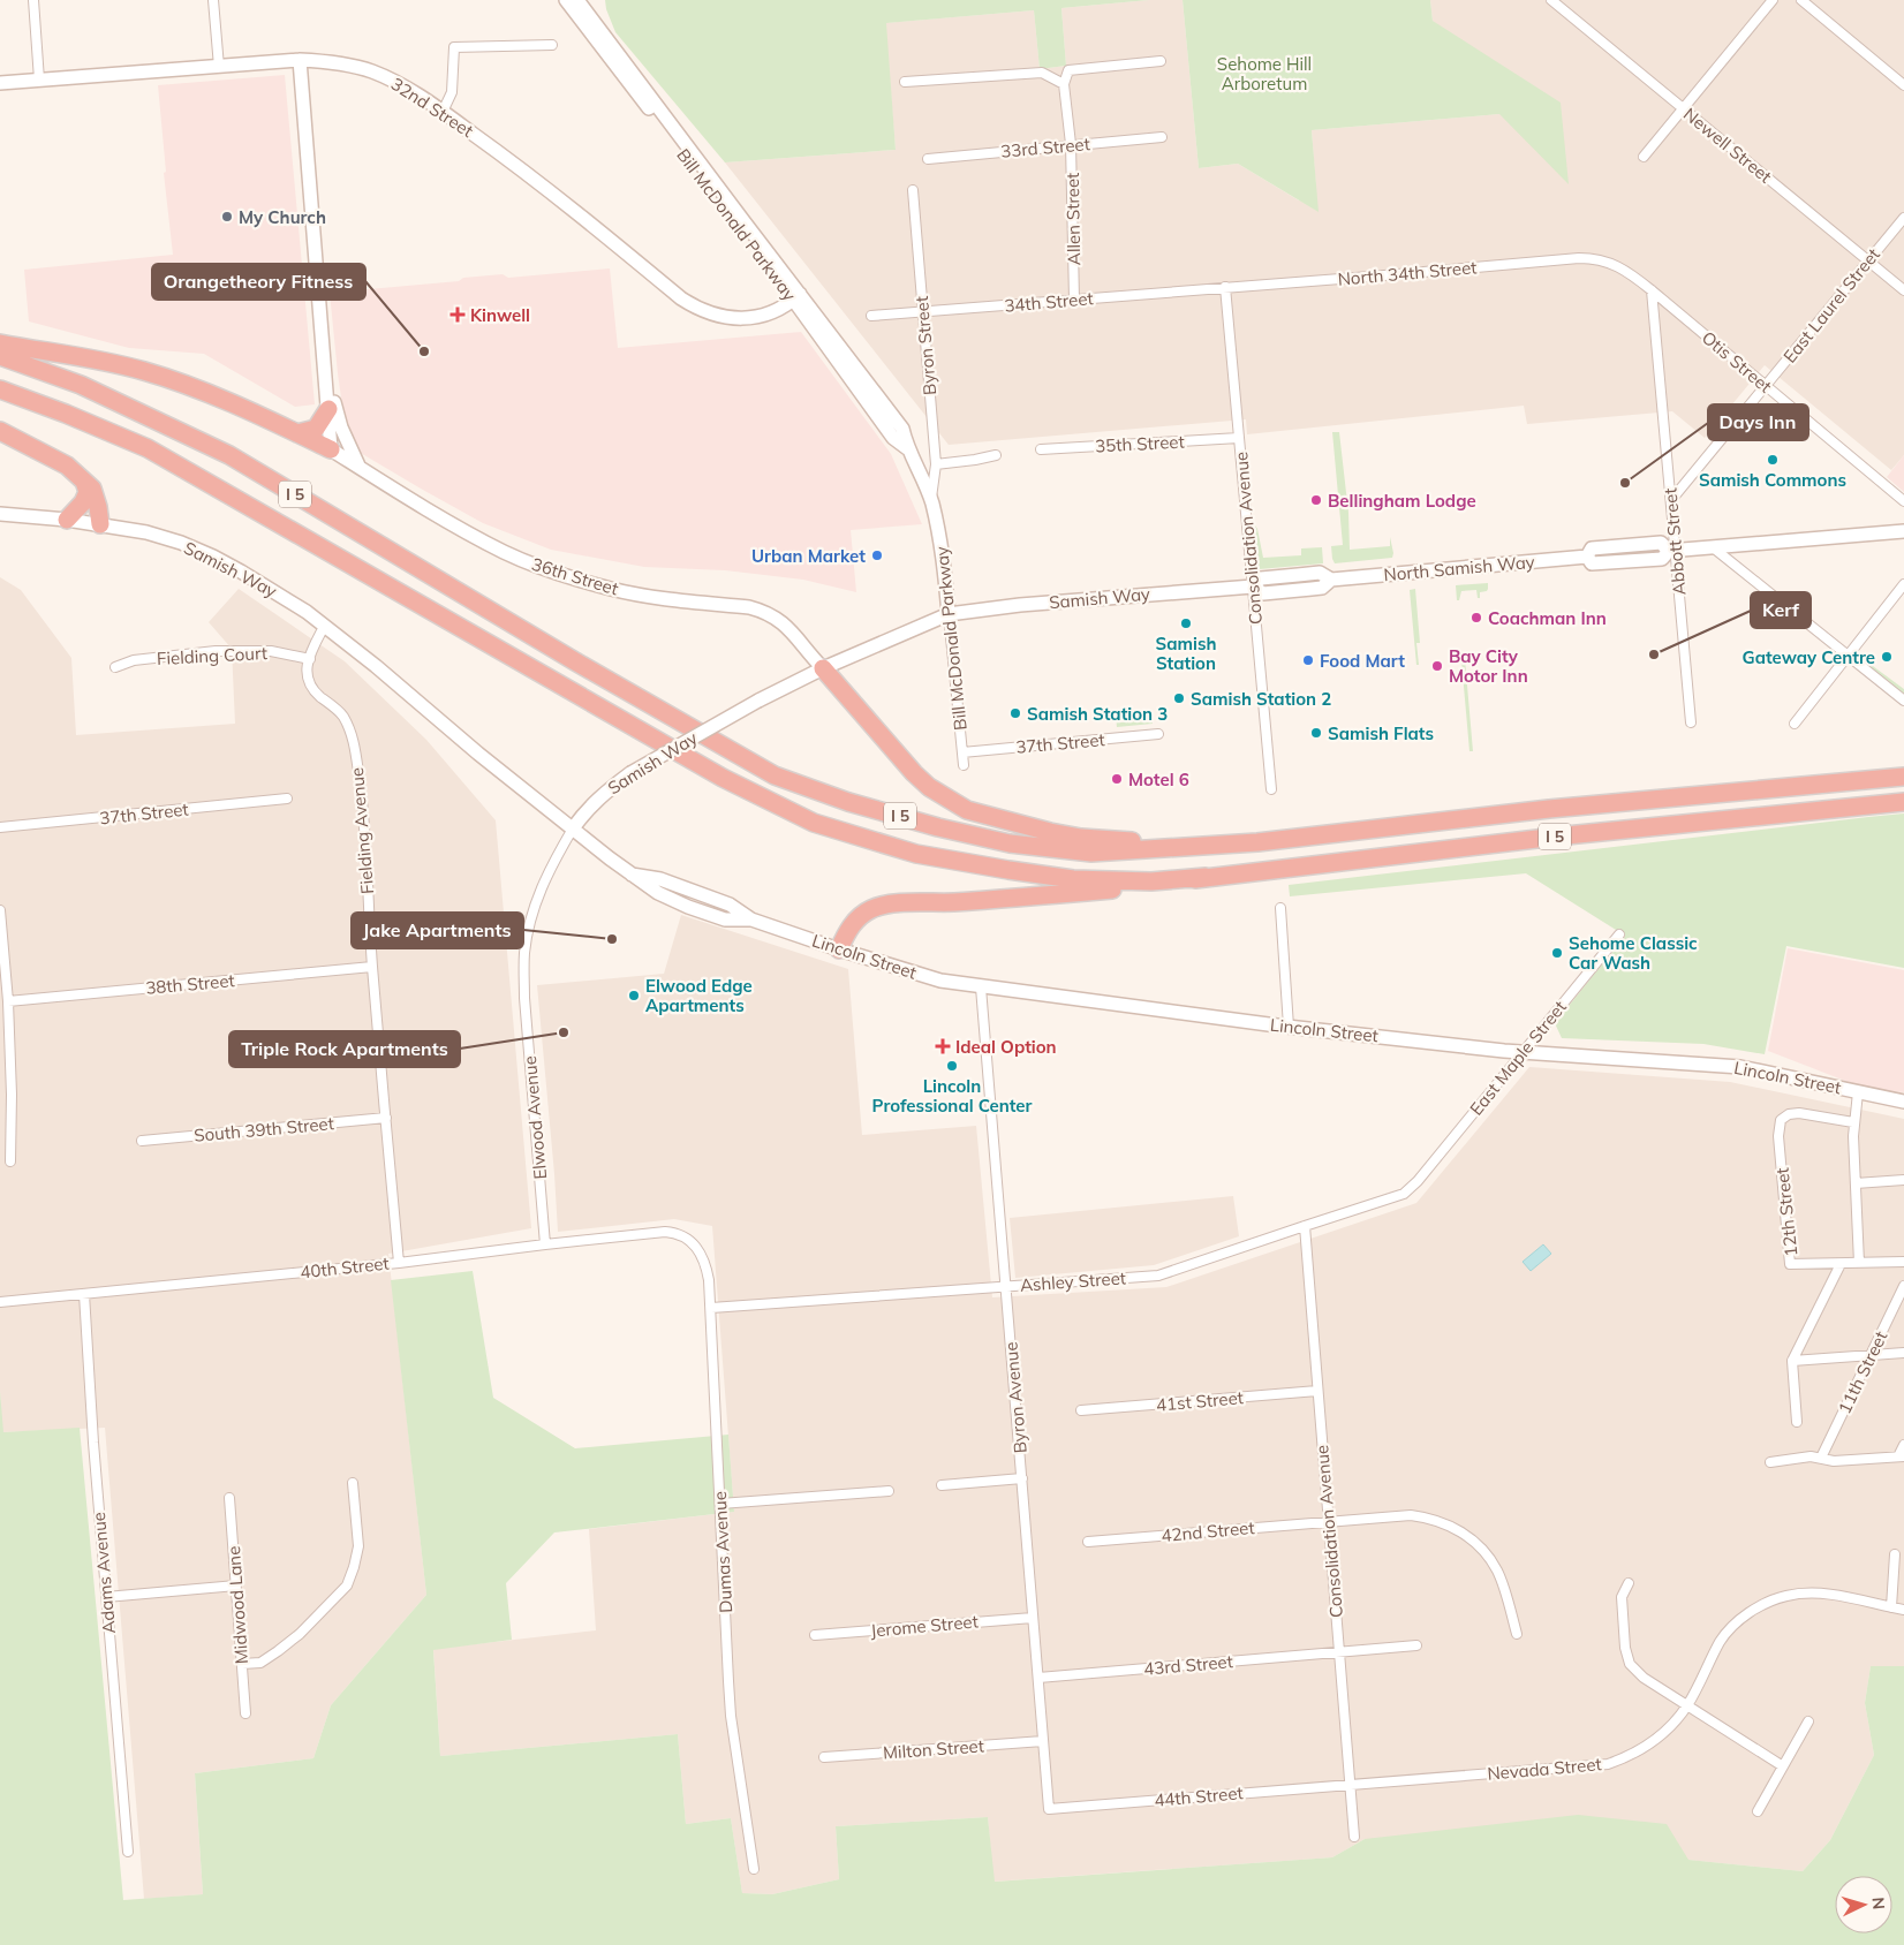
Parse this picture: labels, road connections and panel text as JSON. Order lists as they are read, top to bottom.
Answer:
{
  "streets": {
    "highway": ["I 5"],
    "main road": [
      "32nd Street",
      "Bill McDonald Parkway",
      "North Samish Way",
      "Samish Way",
      "36th Street",
      "Lincoln Street"
    ],
    "street": [
      "Newell Street",
      "33rd Street",
      "Allen Street",
      "North 34th Street",
      "34th Street",
      "East Laurel Street",
      "Byron Street",
      "Otis Street",
      "35th Street",
      "Consolidation Avenue",
      "Abbott Street",
      "Fielding Court",
      "37th Street",
      "Fielding Avenue",
      "38th Street",
      "East Maple Street",
      "Elwood Avenue",
      "South 39th Street",
      "12th Street",
      "40th Street",
      "Ashley Street",
      "11th Street",
      "Byron Avenue",
      "41st Street",
      "42nd Street",
      "Dumas Avenue",
      "Adams Avenue",
      "Midwood Lane",
      "Jerome Street",
      "43rd Street",
      "Milton Street",
      "Nevada Street",
      "44th Street"
    ]
  },
  "crossings": [
    ["32nd Street", "Bill McDonald Parkway"],
    ["Newell Street", "East Laurel Street"],
    ["33rd Street", "Allen Street"],
    ["Allen Street", "34th Street"],
    ["Bill McDonald Parkway", "Byron Street"],
    ["Bill McDonald Parkway", "Samish Way"],
    ["Bill McDonald Parkway", "37th Street"],
    ["North 34th Street", "34th Street"],
    ["North 34th Street", "Otis Street"],
    ["North 34th Street", "Consolidation Avenue"],
    ["34th Street", "Byron Street"],
    ["34th Street", "Consolidation Avenue"],
    ["East Laurel Street", "Otis Street"],
    ["East Laurel Street", "Abbott Street"],
    ["Otis Street", "Abbott Street"],
    ["35th Street", "Consolidation Avenue"],
    ["Consolidation Avenue", "North Samish Way"],
    ["Consolidation Avenue", "Samish Way"],
    ["Consolidation Avenue", "Ashley Street"],
    ["Consolidation Avenue", "41st Street"],
    ["Consolidation Avenue", "42nd Street"],
    ["Consolidation Avenue", "43rd Street"],
    ["Consolidation Avenue", "Nevada Street"],
    ["Consolidation Avenue", "44th Street"],
    ["Abbott Street", "North Samish Way"],
    ["North Samish Way", "Samish Way"],
    ["Samish Way", "36th Street"],
    ["Samish Way", "Fielding Avenue"],
    ["Samish Way", "Lincoln Street"],
    ["Samish Way", "Elwood Avenue"],
    ["Fielding Court", "Fielding Avenue"],
    ["Fielding Avenue", "38th Street"],
    ["Fielding Avenue", "South 39th Street"],
    ["Fielding Avenue", "40th Street"],
    ["Lincoln Street", "East Maple Street"],
    ["Lincoln Street", "Elwood Avenue"],
    ["Lincoln Street", "Byron Avenue"],
    ["East Maple Street", "Ashley Street"],
    ["Elwood Avenue", "40th Street"],
    ["40th Street", "Dumas Avenue"],
    ["40th Street", "Adams Avenue"],
    ["Ashley Street", "Byron Avenue"],
    ["Ashley Street", "Dumas Avenue"],
    ["Byron Avenue", "Jerome Street"],
    ["Byron Avenue", "43rd Street"],
    ["Byron Avenue", "Milton Street"],
    ["Byron Avenue", "44th Street"],
    ["Nevada Street", "44th Street"]
  ],
  "parks": ["Sehome Hill Arboretum"],
  "places": {
    "other": [
      "My Church",
      "Orangetheory Fitness",
      "Samish Commons",
      "Days Inn",
      "Bellingham Lodge",
      "Urban Market",
      "Coachman Inn",
      "Samish Station",
      "Kerf",
      "Gateway Centre",
      "Food Mart",
      "Bay City Motor Inn",
      "Samish Station 2",
      "Samish Station 3",
      "Samish Flats",
      "Motel 6",
      "Jake Apartments",
      "Sehome Classic Car Wash",
      "Elwood Edge Apartments",
      "Triple Rock Apartments",
      "Lincoln Professional Center"
    ],
    "health": ["Kinwell", "Ideal Option"]
  },
  "north": "right"
}
